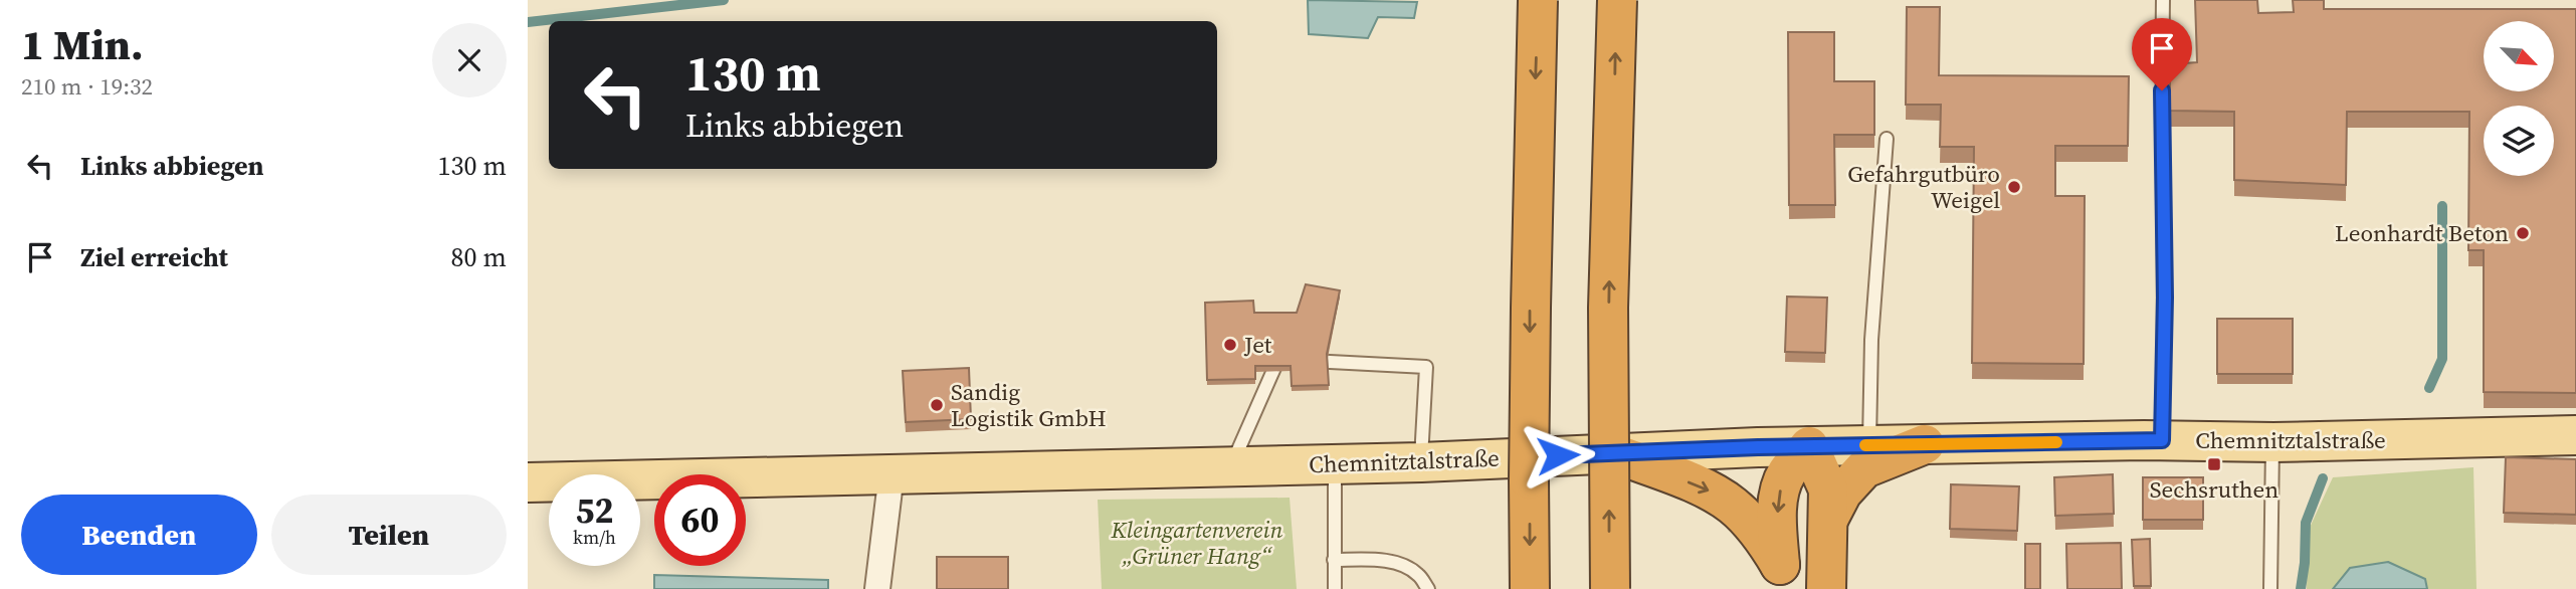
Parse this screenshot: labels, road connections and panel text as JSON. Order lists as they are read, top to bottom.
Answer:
{
  "streets": {
    "main road": ["Chemnitztalstraße"]
  },
  "parks": ["Kleingartenverein „Grüner Hang“"],
  "places": {
    "other": [
      "Gefahrgutbüro Weigel",
      "Leonhardt Beton",
      "Jet",
      "Sandig Logistik GmbH"
    ],
    "transit": ["Sechsruthen"]
  },
  "north": "bottom right",
  "page": {
    "heading": ["1 Min.", "210 m · 19:32"],
    "turn": ["130 m", "Links abbiegen"],
    "list": [
      {
        "name": "Links abbiegen",
        "value": "130 m"
      },
      {
        "name": "Ziel erreicht",
        "value": "80 m"
      }
    ],
    "speed": "52 km/h",
    "limit": "60",
    "buttons": ["Beenden", "Teilen"]
  }
}
